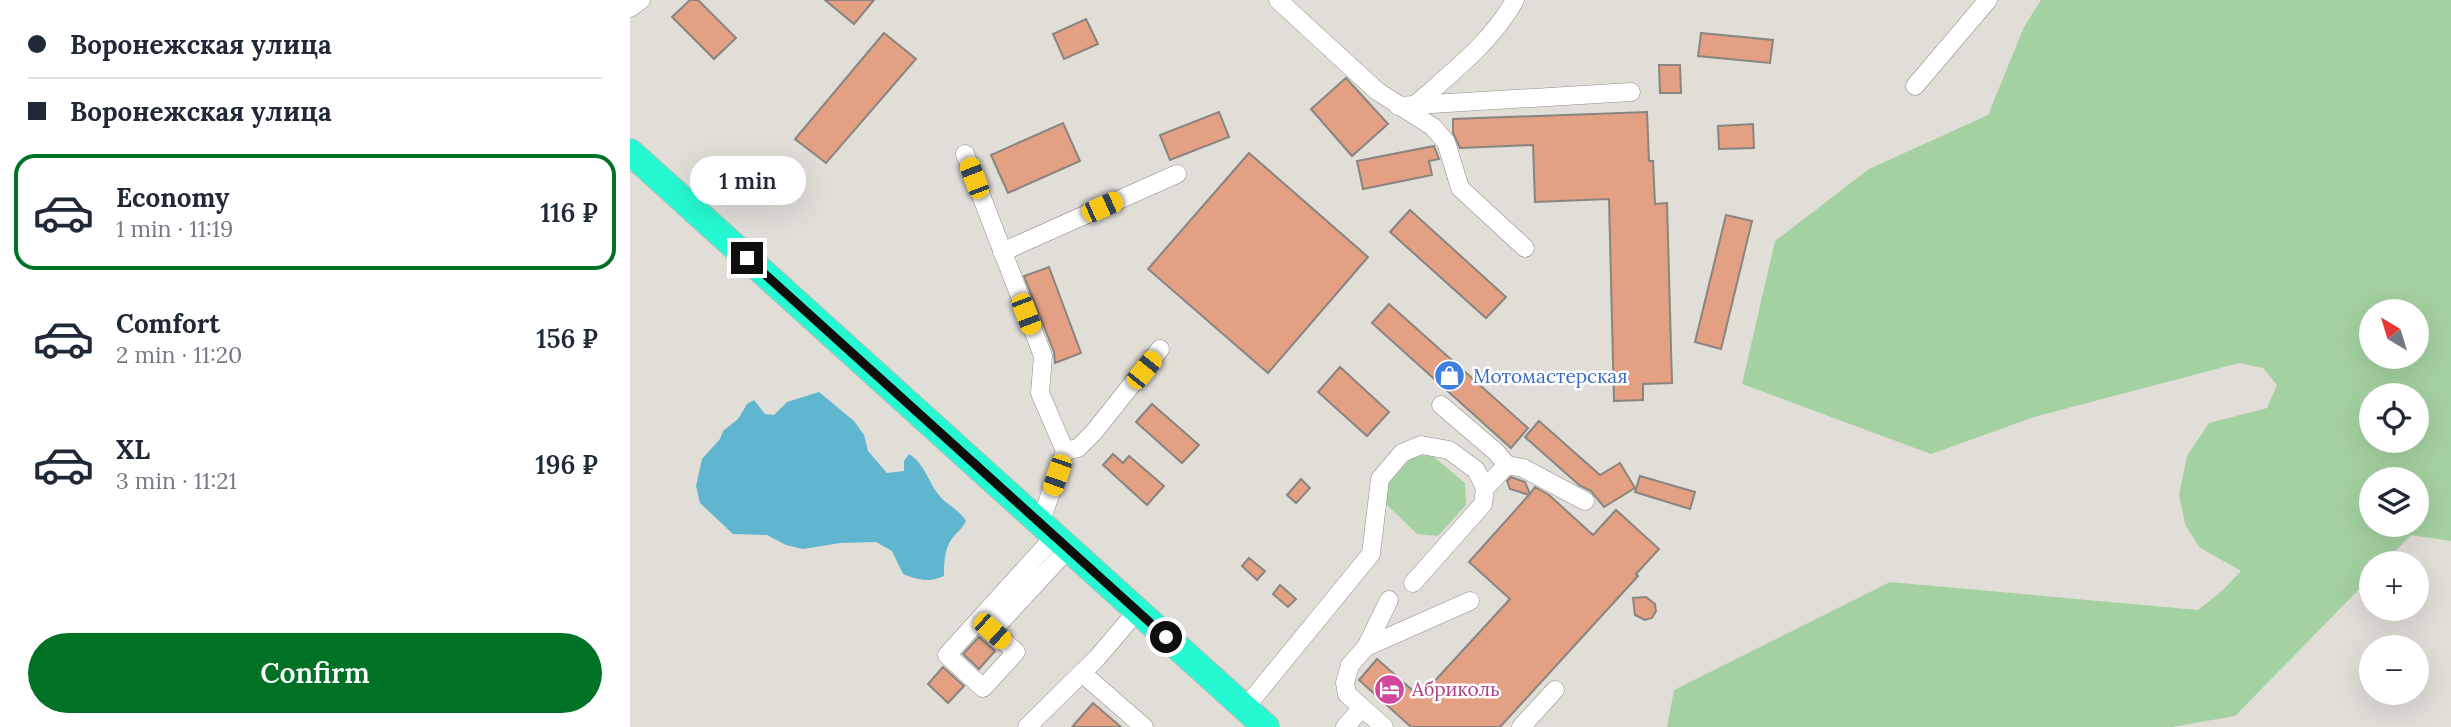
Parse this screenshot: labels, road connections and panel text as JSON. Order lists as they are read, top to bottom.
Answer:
{
  "places": {
    "shop": ["Мотомастерская"],
    "hotel": ["Абриколь"]
  },
  "north": "top left",
  "page": {
    "banner": ["Воронежская улица", "Воронежская улица"],
    "list": [
      {
        "name": "Economy",
        "note": "1 min · 11:19",
        "value": "116 ₽"
      },
      {
        "name": "Comfort",
        "note": "2 min · 11:20",
        "value": "156 ₽"
      },
      {
        "name": "XL",
        "note": "3 min · 11:21",
        "value": "196 ₽"
      }
    ],
    "bubble": "1 min",
    "map_buttons": ["+", "−"],
    "buttons": "Confirm"
  }
}
